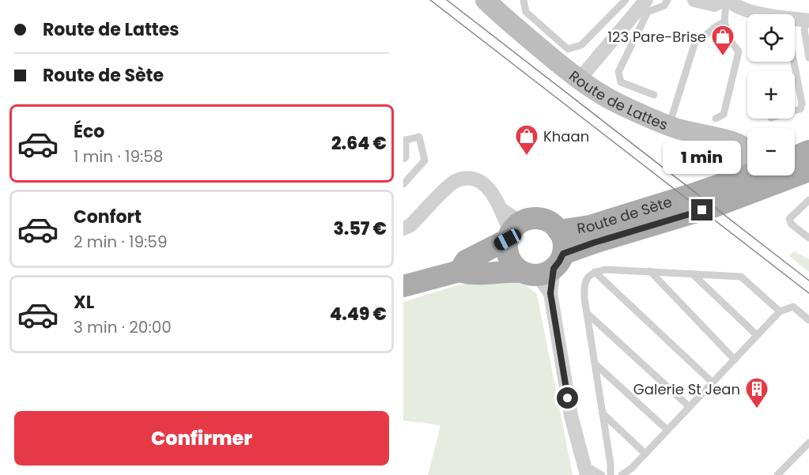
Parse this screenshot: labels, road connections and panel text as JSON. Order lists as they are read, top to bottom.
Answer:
{
  "streets": {
    "main road": ["Route de Sète"],
    "street": ["Route de Lattes"]
  },
  "crossings": [
    ["Route de Lattes", "Route de Sète"]
  ],
  "places": {
    "shop": ["123 Pare-Brise", "Khaan"],
    "building": ["Galerie St Jean"]
  },
  "page": {
    "banner": ["Route de Lattes", "Route de Sète"],
    "map_buttons": ["+", "−"],
    "list": [
      {
        "name": "Éco",
        "note": "1 min · 19:58",
        "value": "2.64 €"
      },
      {
        "name": "Confort",
        "note": "2 min · 19:59",
        "value": "3.57 €"
      },
      {
        "name": "XL",
        "note": "3 min · 20:00",
        "value": "4.49 €"
      }
    ],
    "bubble": "1 min",
    "buttons": "Confirmer"
  }
}
